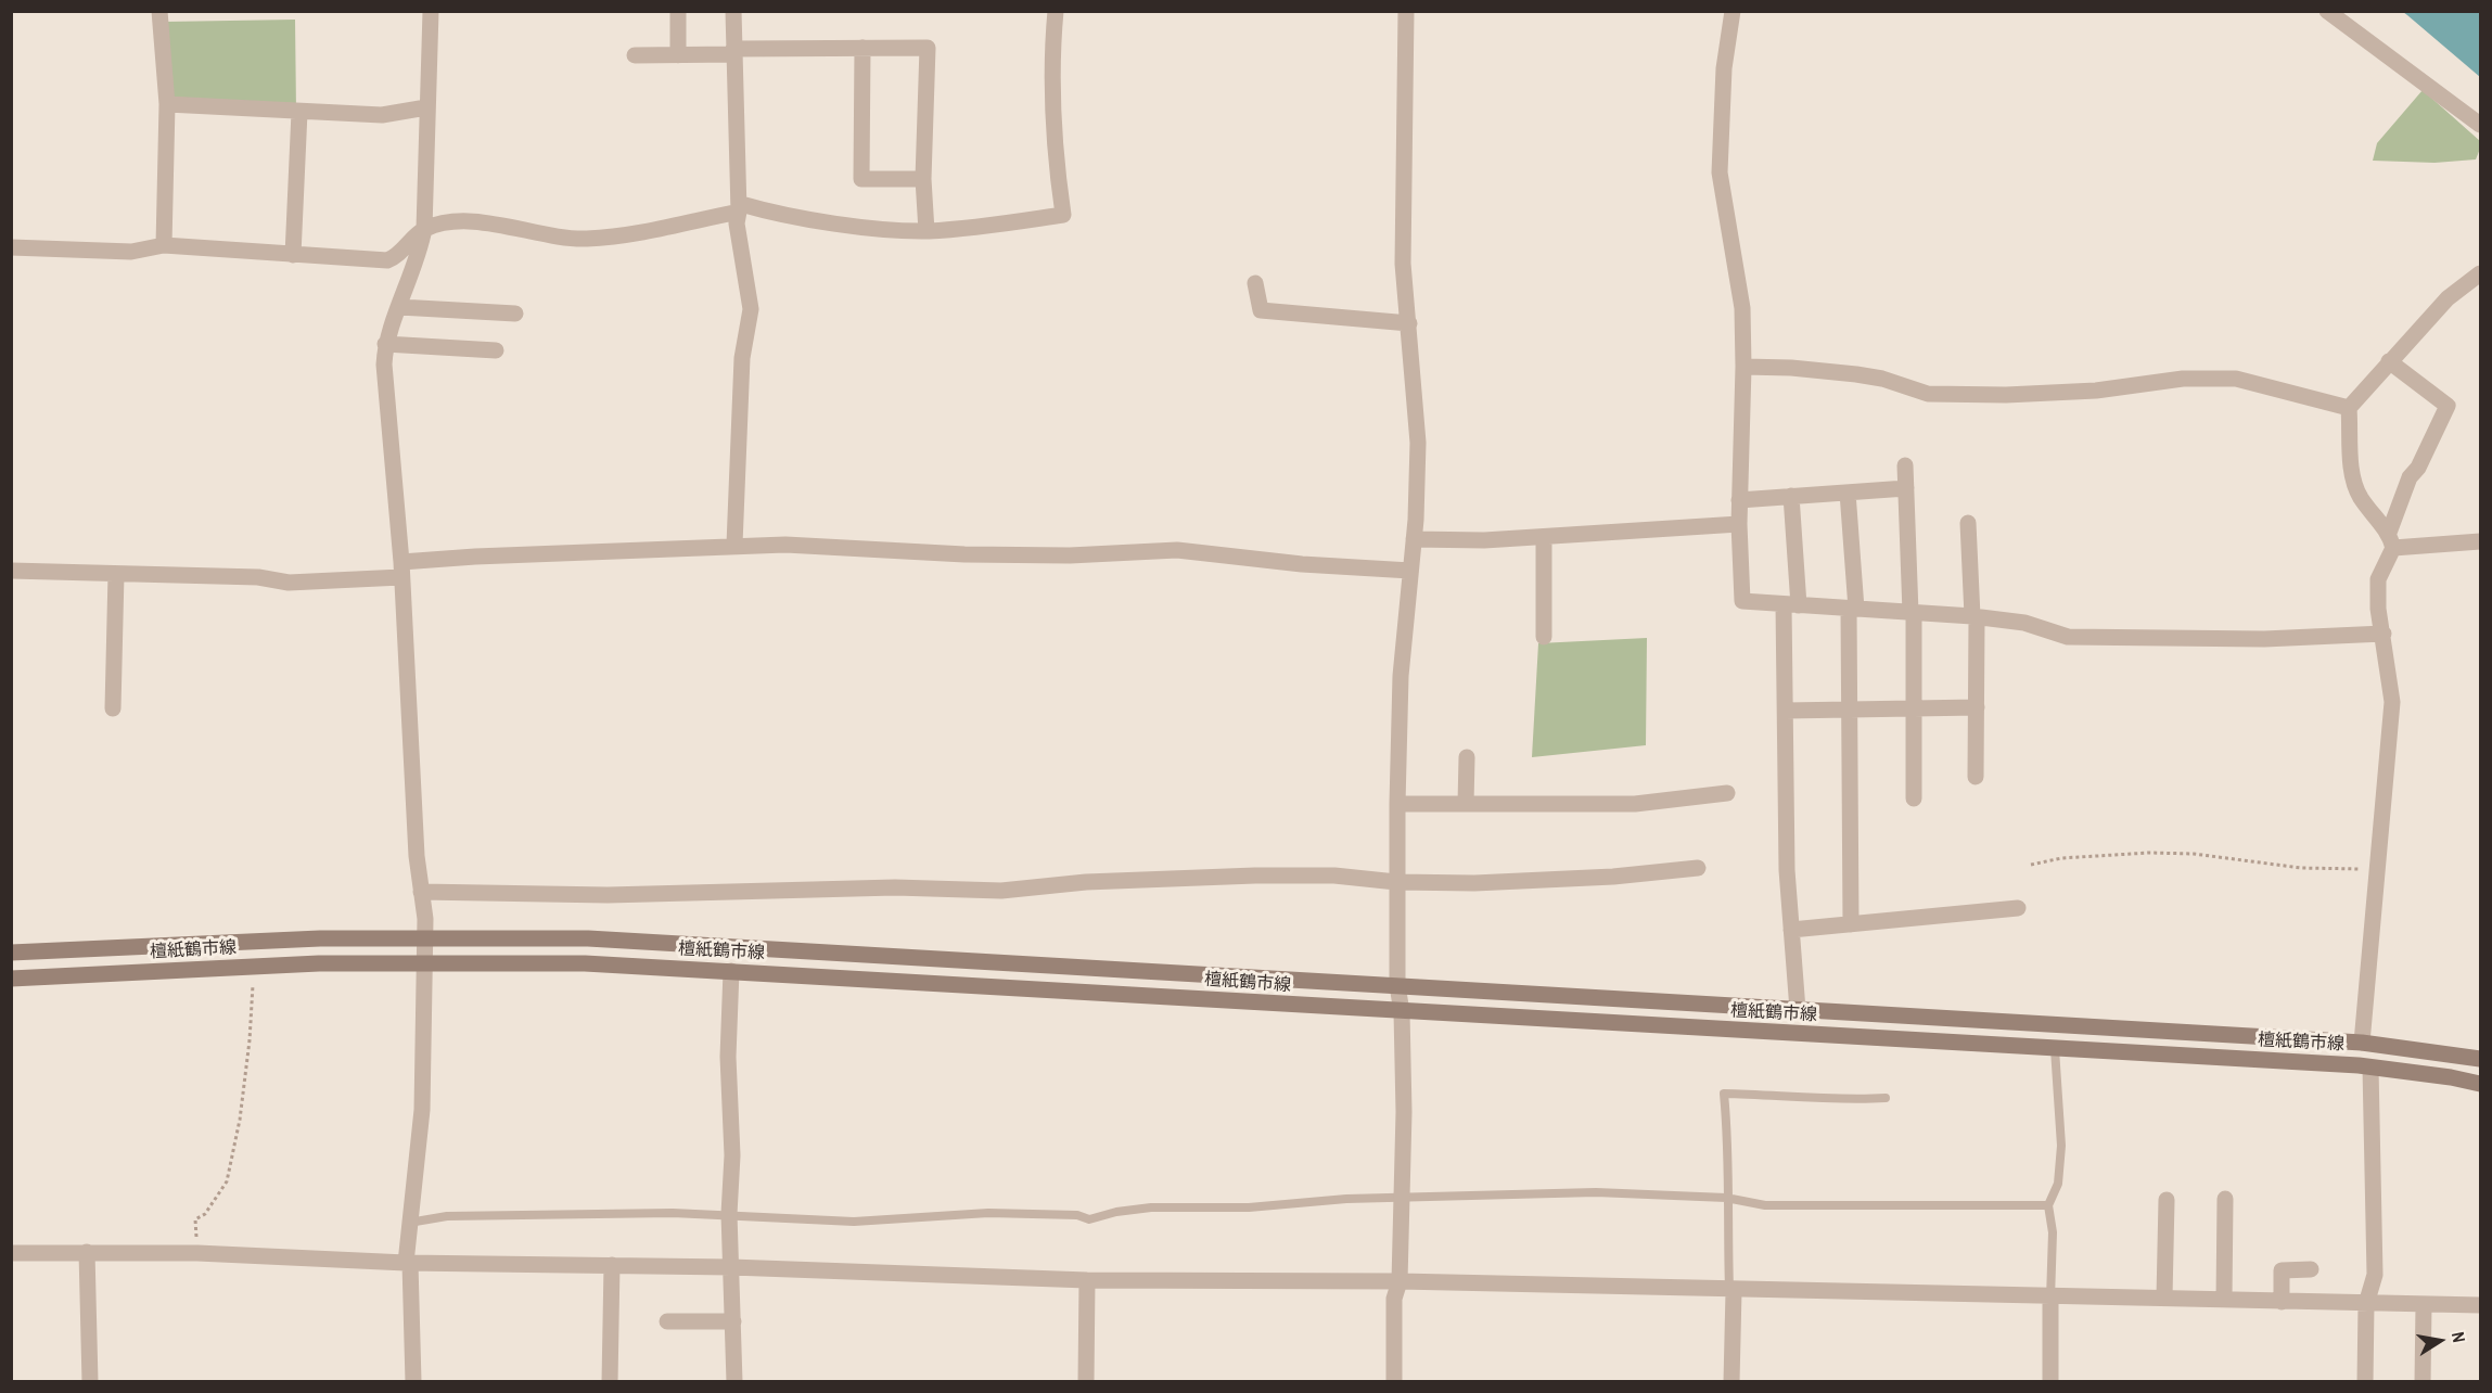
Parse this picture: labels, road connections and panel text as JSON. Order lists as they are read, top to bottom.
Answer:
{
  "streets": {
    "main road": ["檀紙鶴市線"]
  },
  "north": "right"
}
